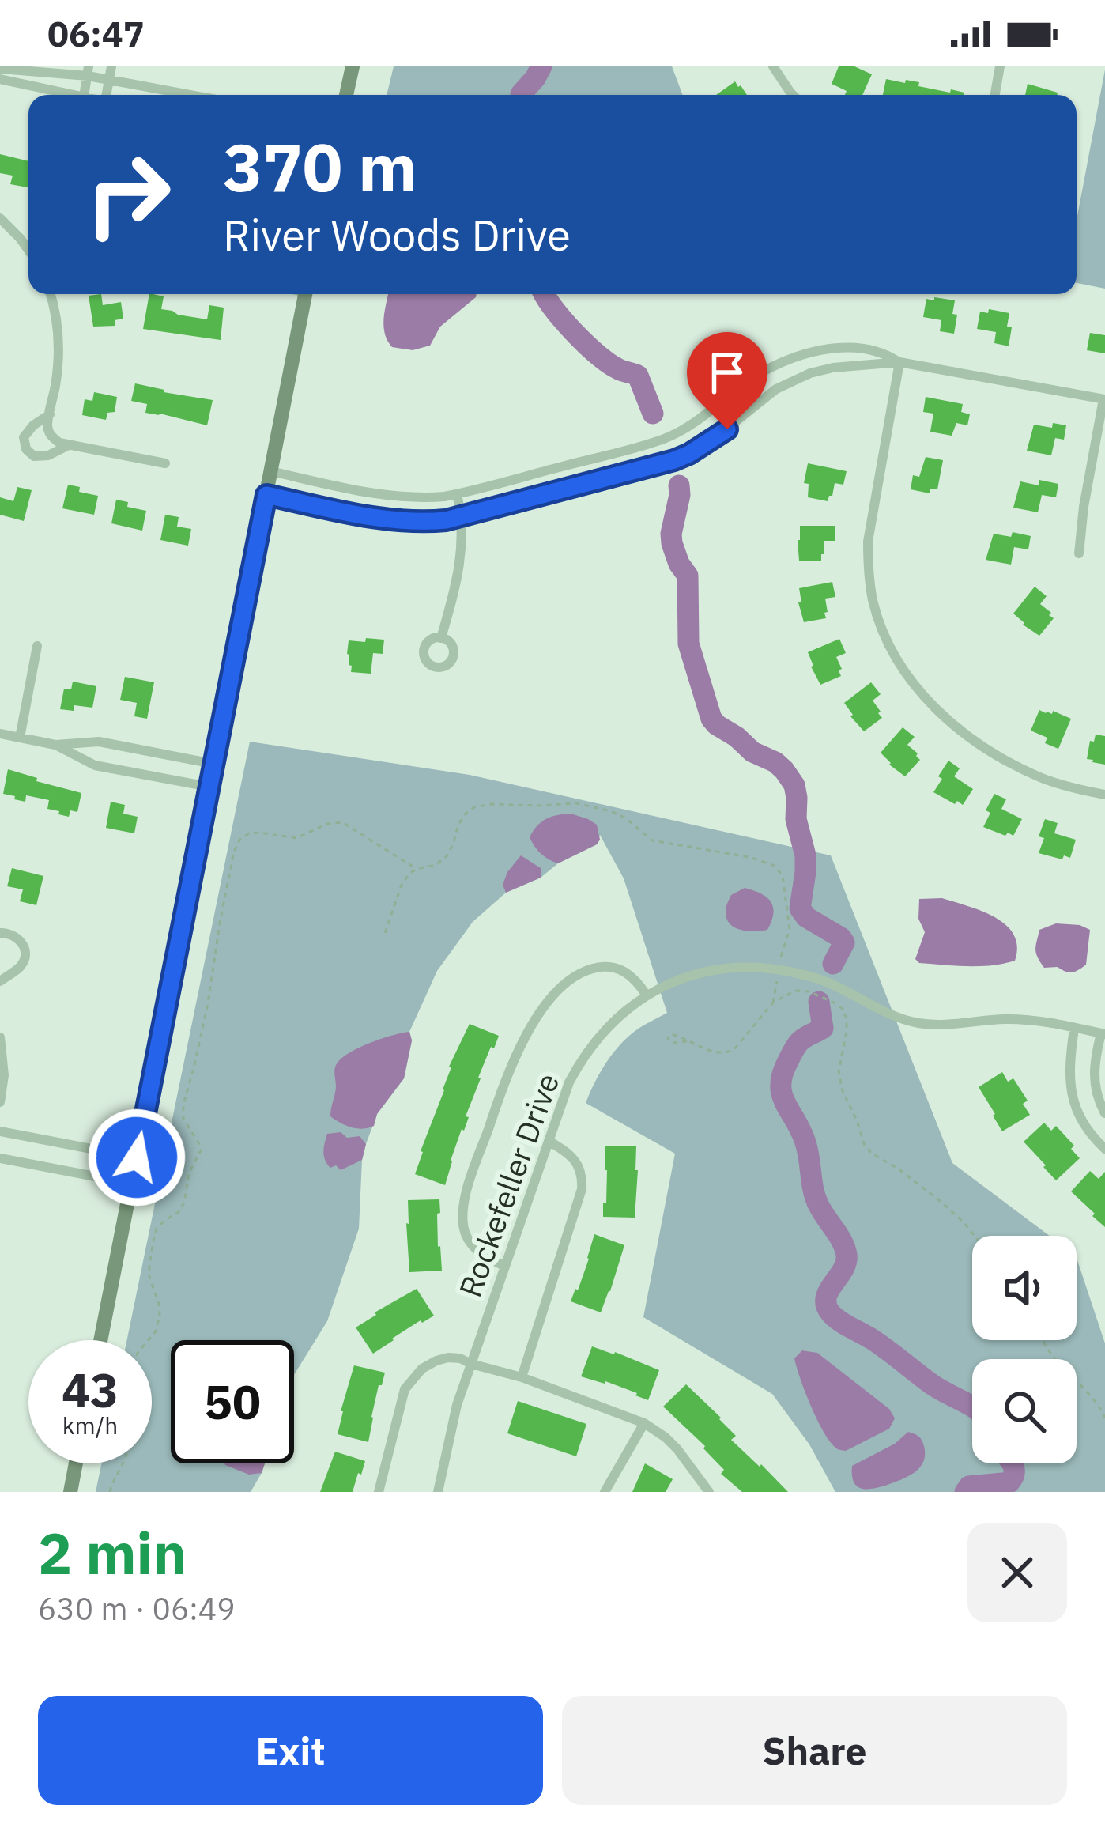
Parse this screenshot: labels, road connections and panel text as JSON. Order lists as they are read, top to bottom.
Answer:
{
  "streets": {
    "street": ["Rockefeller Drive"]
  },
  "page": {
    "status": "06:47",
    "turn": ["370 m", "River Woods Drive"],
    "speed": "43 km/h",
    "limit": "50",
    "heading": ["2 min", "630 m · 06:49"],
    "buttons": ["Exit", "Share"]
  }
}
